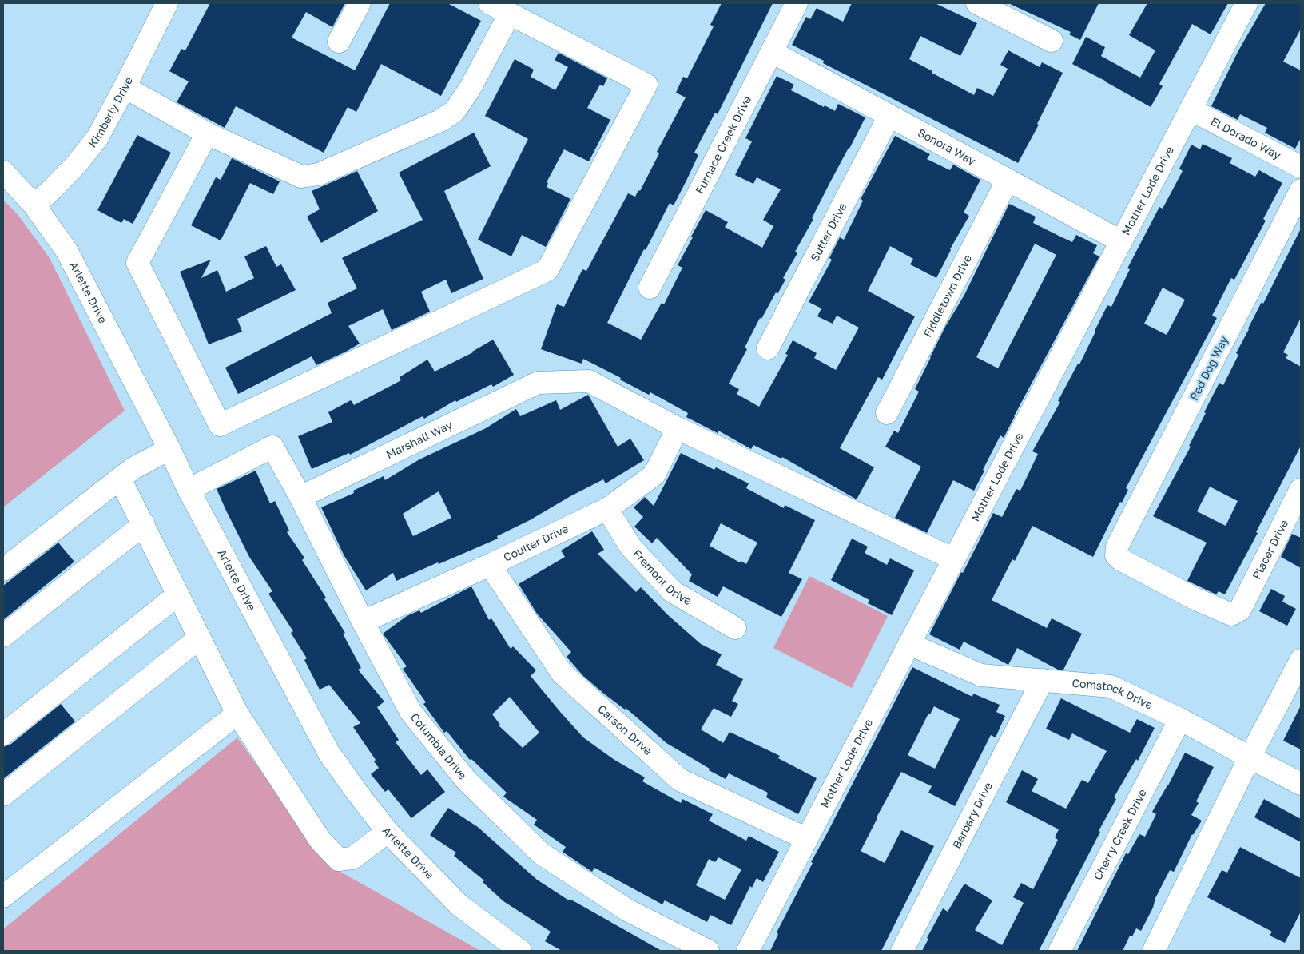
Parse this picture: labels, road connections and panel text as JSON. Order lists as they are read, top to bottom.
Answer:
{
  "streets": {
    "street": [
      "Kimberly Drive",
      "El Dorado Way",
      "Furnace Creek Drive",
      "Sonora Way",
      "Mother Lode Drive",
      "Sutter Drive",
      "Arlette Drive",
      "Fiddletown Drive",
      "Red Dog Way",
      "Marshall Way",
      "Coulter Drive",
      "Placer Drive",
      "Fremont Drive",
      "Comstock Drive",
      "Carson Drive",
      "Columbia Drive",
      "Barbary Drive",
      "Cherry Creek Drive"
    ]
  },
  "crossings": [
    ["Kimberly Drive", "Arlette Drive"],
    ["El Dorado Way", "Mother Lode Drive"],
    ["Furnace Creek Drive", "Sonora Way"],
    ["Sonora Way", "Mother Lode Drive"],
    ["Sonora Way", "Sutter Drive"],
    ["Sonora Way", "Fiddletown Drive"],
    ["Mother Lode Drive", "Comstock Drive"],
    ["Mother Lode Drive", "Carson Drive"],
    ["Arlette Drive", "Columbia Drive"],
    ["Red Dog Way", "Placer Drive"],
    ["Marshall Way", "Coulter Drive"],
    ["Marshall Way", "Columbia Drive"],
    ["Coulter Drive", "Fremont Drive"],
    ["Coulter Drive", "Carson Drive"],
    ["Coulter Drive", "Columbia Drive"],
    ["Comstock Drive", "Barbary Drive"],
    ["Comstock Drive", "Cherry Creek Drive"]
  ]
}
